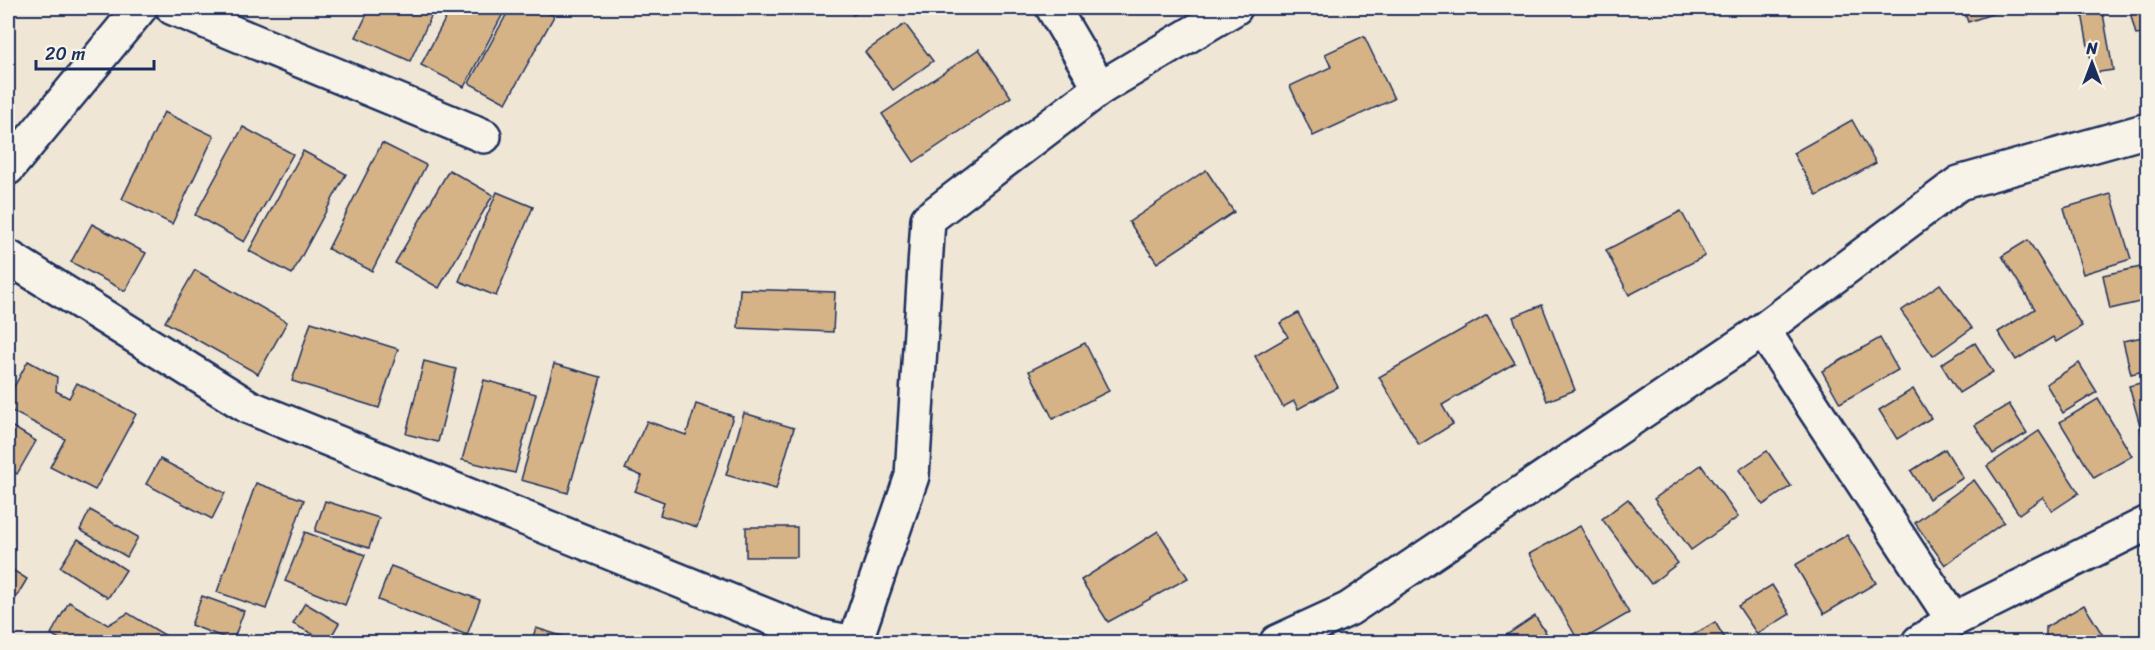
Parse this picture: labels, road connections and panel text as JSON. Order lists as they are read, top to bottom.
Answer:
{
  "scale_bar": "20 m",
  "north": "top"
}
